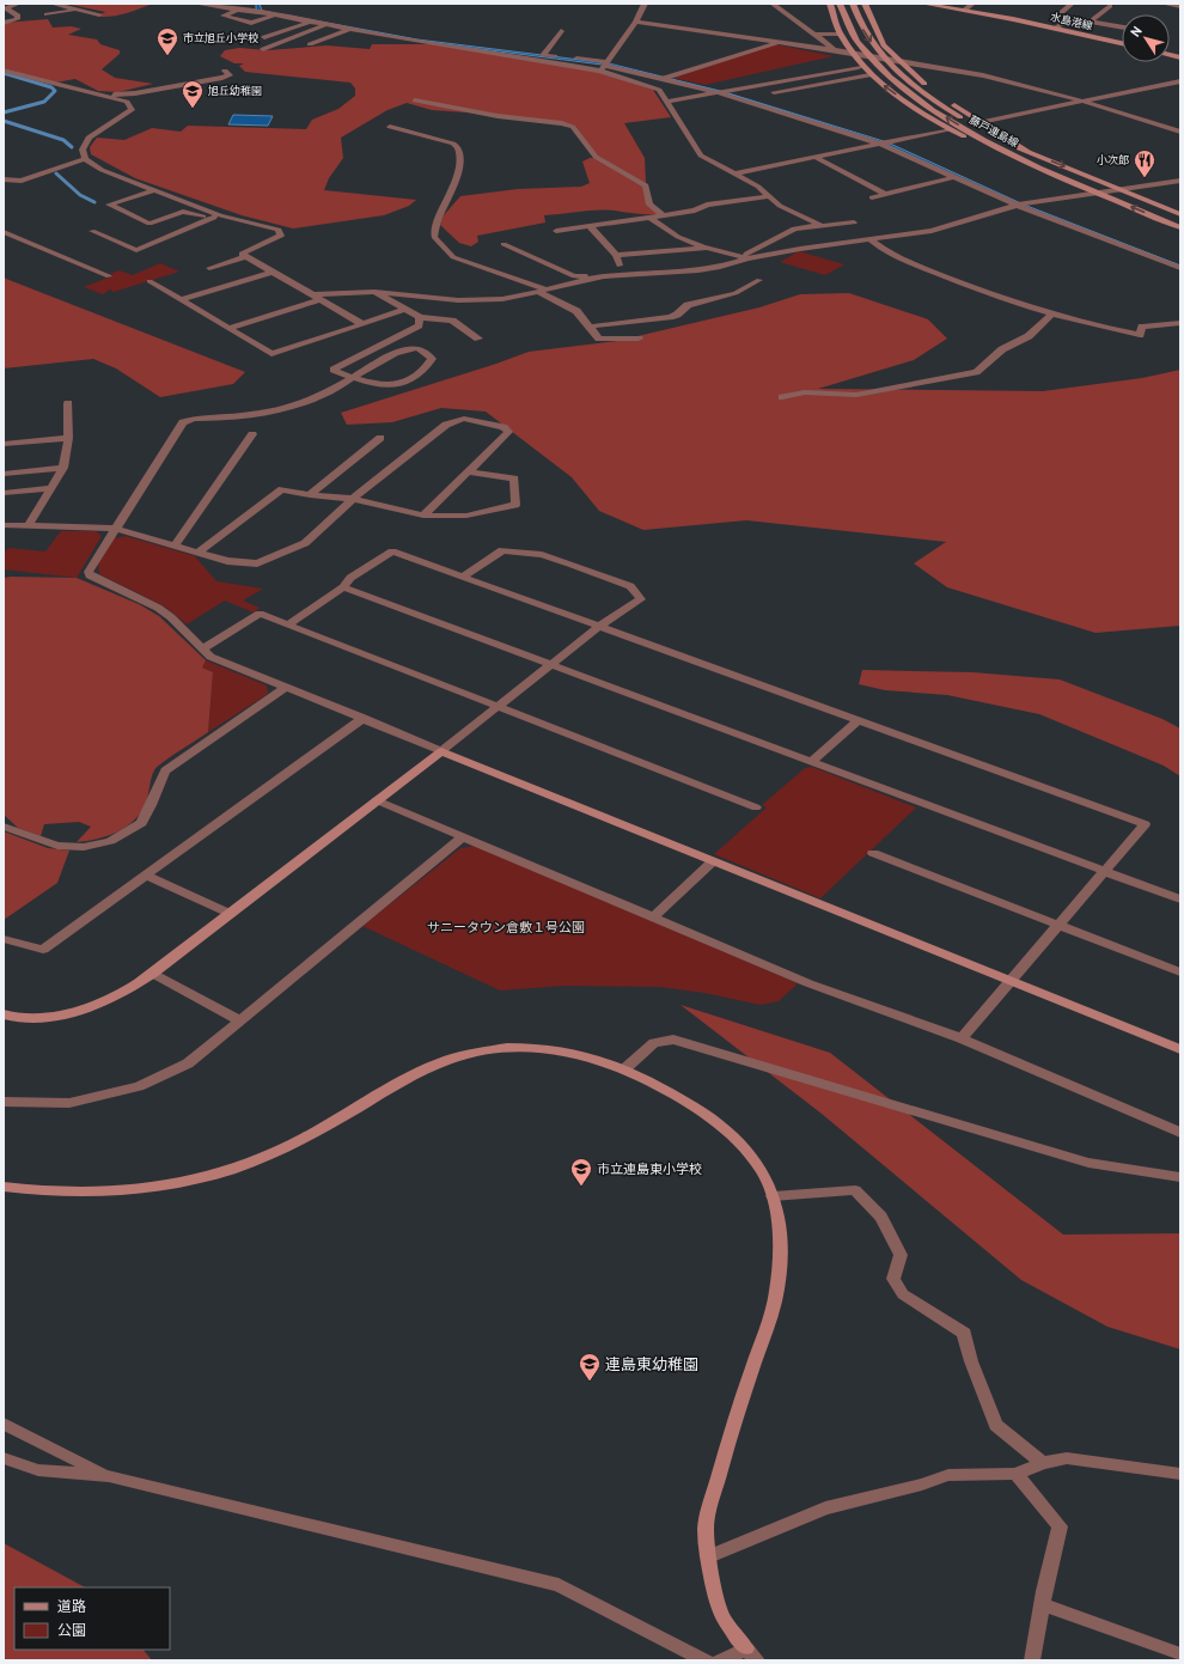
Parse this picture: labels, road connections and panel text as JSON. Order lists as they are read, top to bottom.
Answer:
{
  "streets": {
    "main road": ["水島港線", "藤戸連島線"]
  },
  "parks": ["サニータウン倉敷１号公園"],
  "places": {
    "school or university": [
      "市立旭丘小学校",
      "旭丘幼稚園",
      "市立連島東小学校",
      "連島東幼稚園"
    ],
    "restaurant": ["小次郎"]
  },
  "legend": ["道路", "公園"],
  "north": "top left"
}
